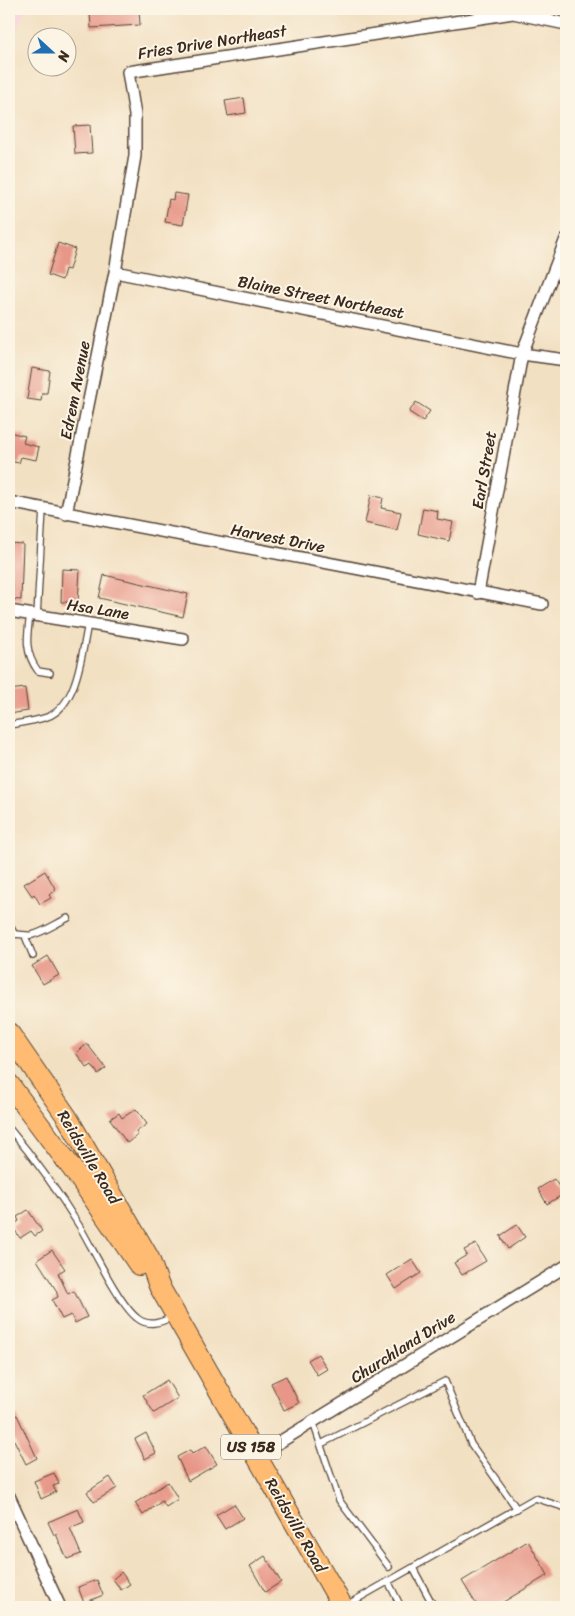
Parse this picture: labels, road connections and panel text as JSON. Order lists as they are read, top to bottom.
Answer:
{
  "streets": {
    "highway": ["Reidsville Road", "US 158"],
    "street": [
      "Fries Drive Northeast",
      "Blaine Street Northeast",
      "Edrem Avenue",
      "Earl Street",
      "Harvest Drive",
      "Hsa Lane",
      "Churchland Drive"
    ]
  },
  "crossings": [
    ["Fries Drive Northeast", "Edrem Avenue"],
    ["Blaine Street Northeast", "Edrem Avenue"],
    ["Blaine Street Northeast", "Earl Street"],
    ["Edrem Avenue", "Harvest Drive"],
    ["Earl Street", "Harvest Drive"],
    ["Reidsville Road", "Churchland Drive"]
  ],
  "north": "right"
}
